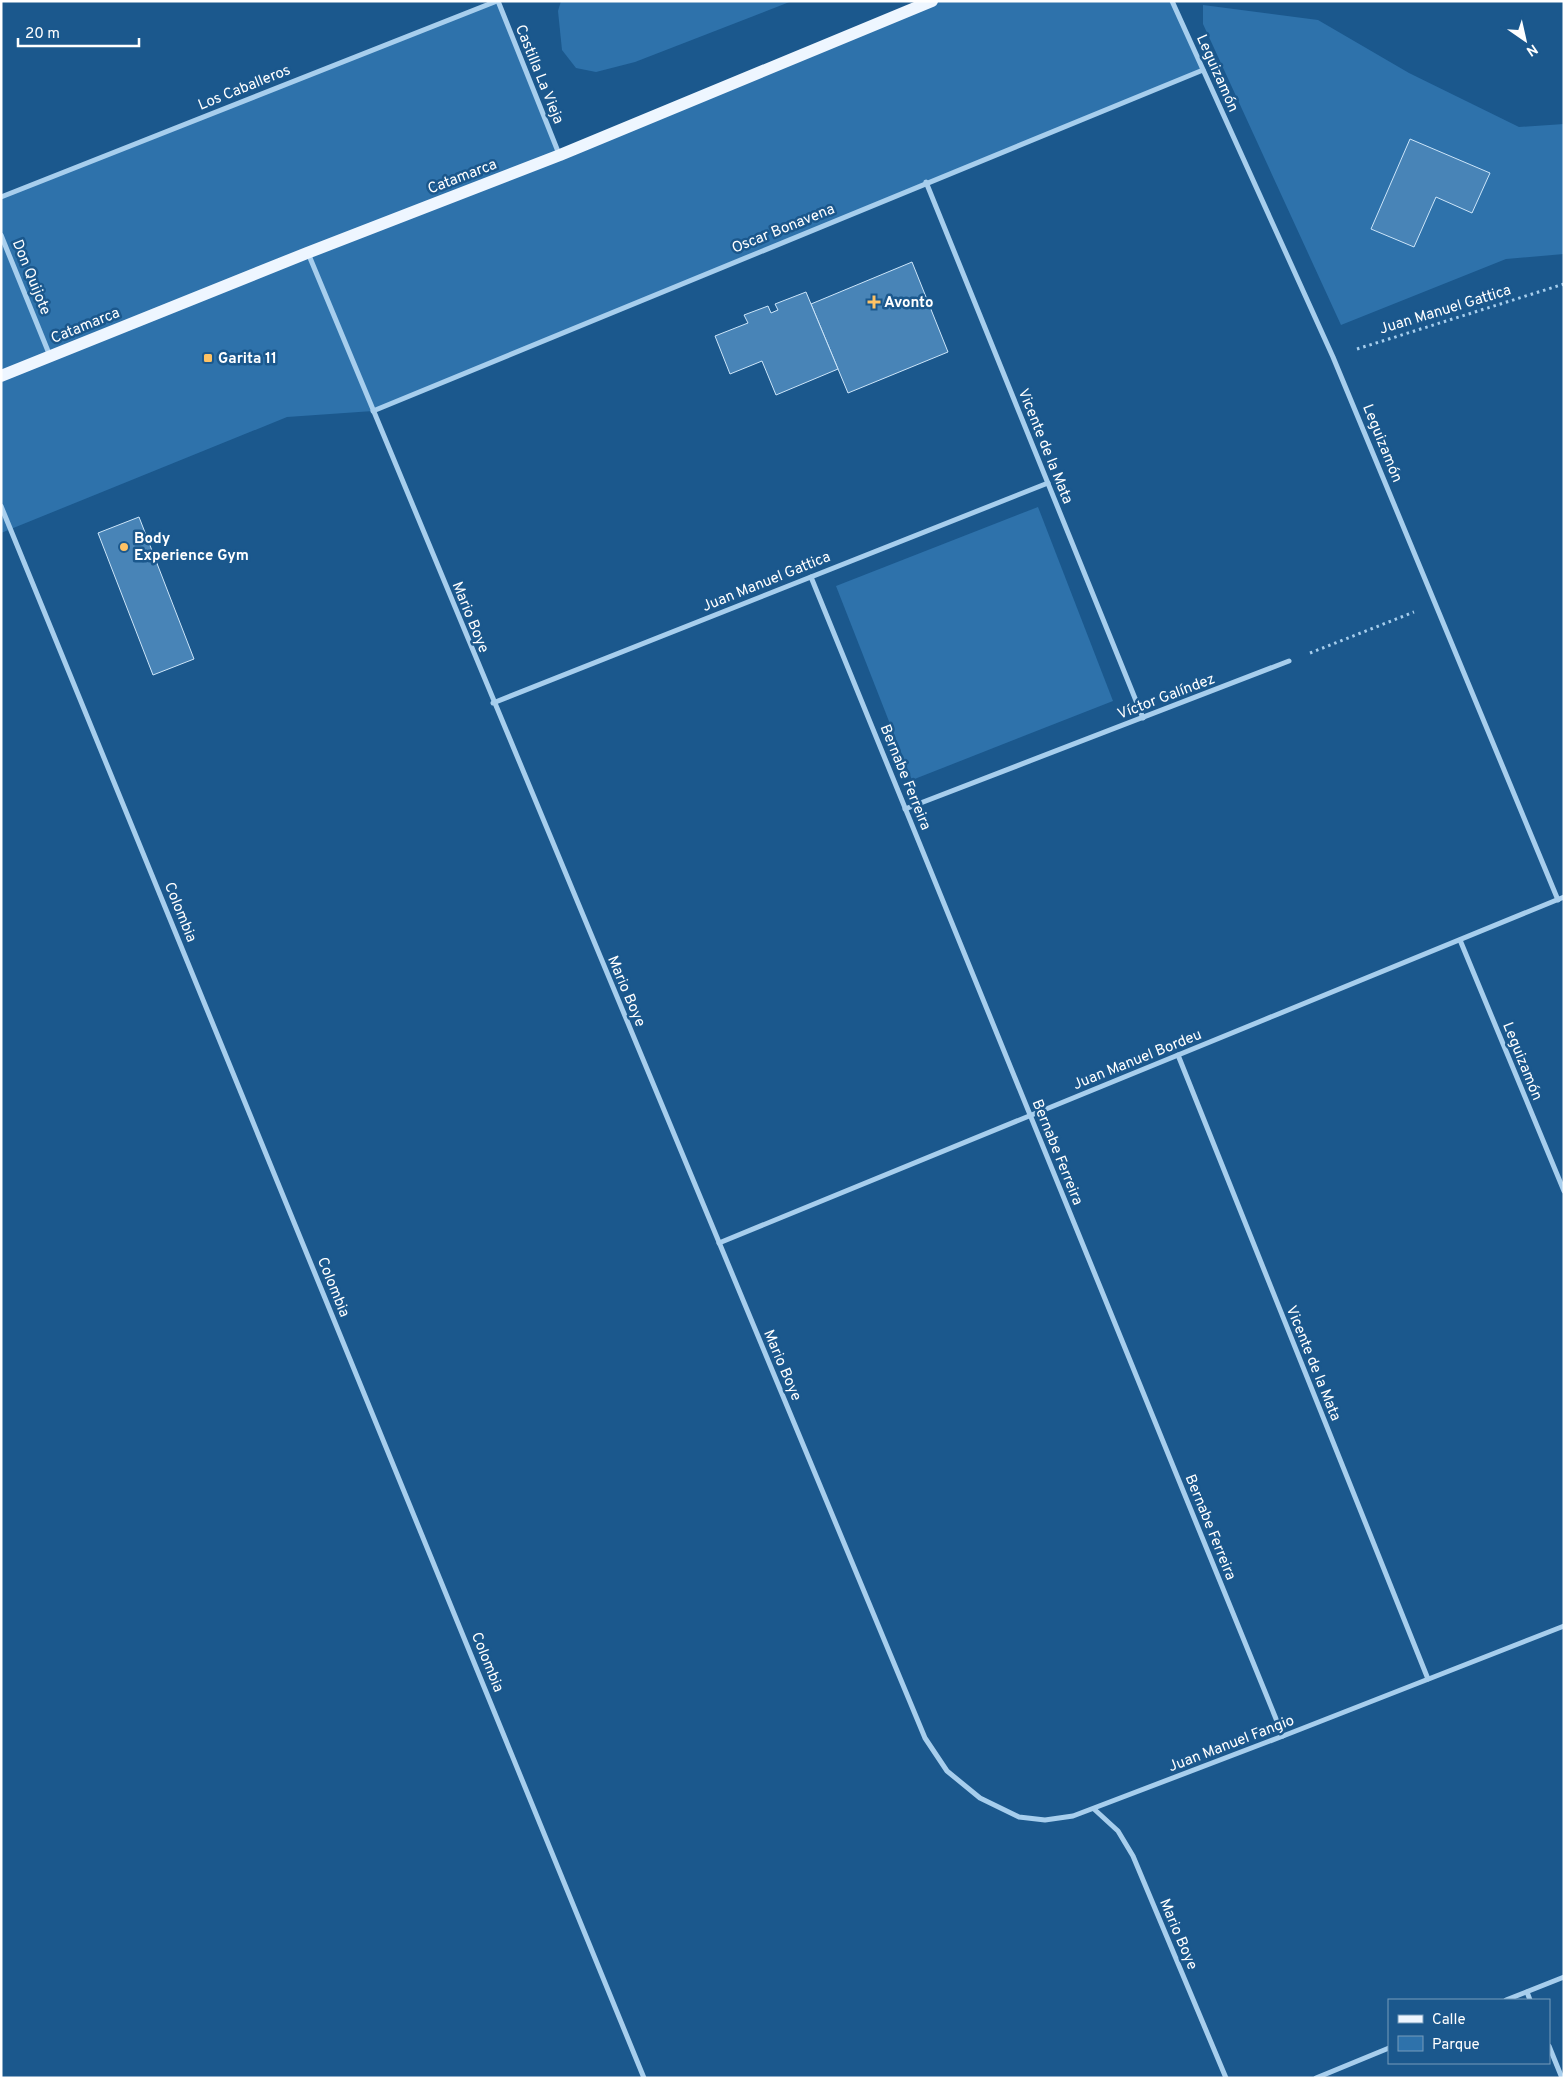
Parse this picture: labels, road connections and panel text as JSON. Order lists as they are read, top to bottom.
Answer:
{
  "streets": {
    "main road": ["Catamarca"],
    "street": [
      "Leguizamón",
      "Castilla La Vieja",
      "Los Caballeros",
      "Oscar Bonavena",
      "Don Quijote",
      "Juan Manuel Gattica",
      "Vicente de la Mata",
      "Mario Boye",
      "Víctor Galíndez",
      "Bernabe Ferreira",
      "Colombia",
      "Juan Manuel Bordeu",
      "Juan Manuel Fangio"
    ]
  },
  "crossings": [
    ["Leguizamón", "Oscar Bonavena"],
    ["Leguizamón", "Juan Manuel Gattica"],
    ["Leguizamón", "Juan Manuel Bordeu"],
    ["Castilla La Vieja", "Los Caballeros"],
    ["Castilla La Vieja", "Catamarca"],
    ["Catamarca", "Don Quijote"],
    ["Catamarca", "Mario Boye"],
    ["Oscar Bonavena", "Vicente de la Mata"],
    ["Oscar Bonavena", "Mario Boye"],
    ["Juan Manuel Gattica", "Vicente de la Mata"],
    ["Juan Manuel Gattica", "Mario Boye"],
    ["Juan Manuel Gattica", "Bernabe Ferreira"],
    ["Vicente de la Mata", "Víctor Galíndez"],
    ["Vicente de la Mata", "Juan Manuel Bordeu"],
    ["Vicente de la Mata", "Juan Manuel Fangio"],
    ["Mario Boye", "Juan Manuel Bordeu"],
    ["Mario Boye", "Juan Manuel Fangio"],
    ["Víctor Galíndez", "Bernabe Ferreira"],
    ["Bernabe Ferreira", "Juan Manuel Bordeu"],
    ["Bernabe Ferreira", "Juan Manuel Fangio"]
  ],
  "places": {
    "health": ["Avonto"],
    "transit": ["Garita 11"],
    "other": ["Body Experience Gym"]
  },
  "legend": ["Calle", "Parque"],
  "scale_bar": "20 m",
  "north": "bottom right"
}
